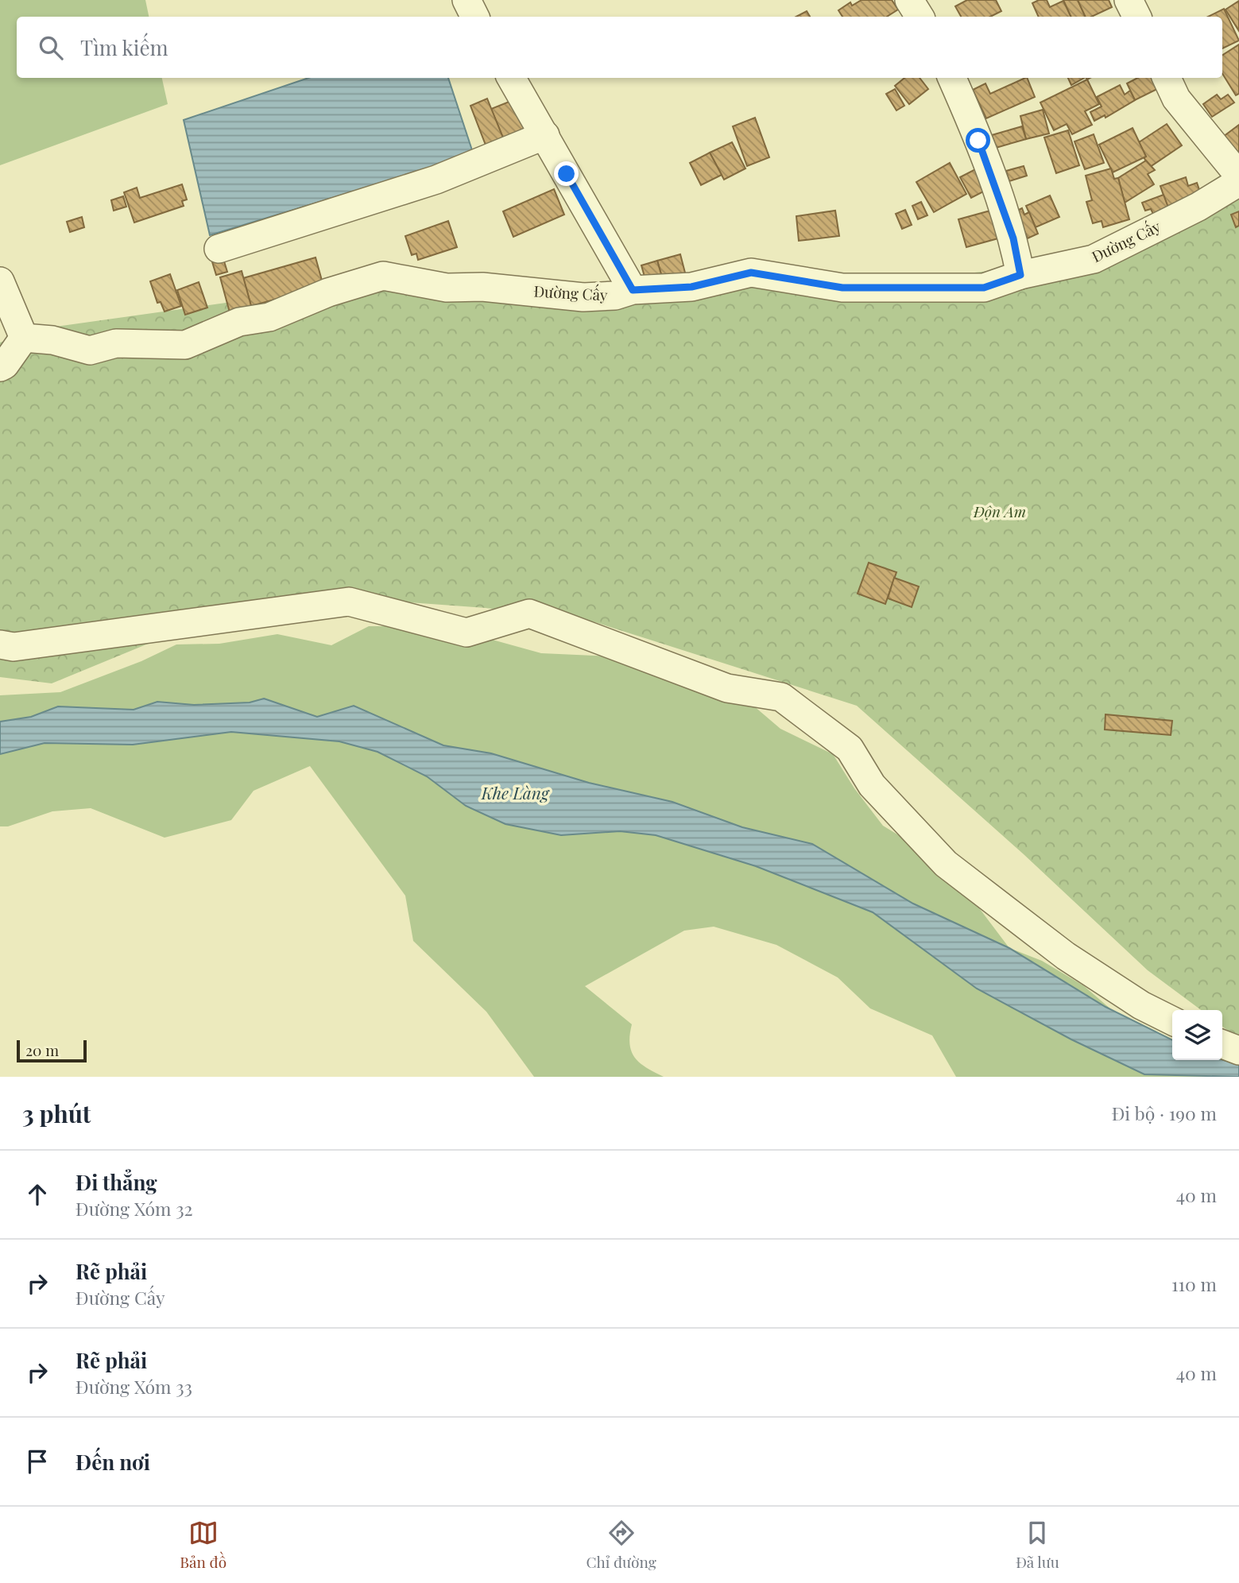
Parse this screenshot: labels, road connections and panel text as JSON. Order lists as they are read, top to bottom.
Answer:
{
  "streets": {
    "street": ["Đường Cấy"]
  },
  "water": ["Khe Làng"],
  "parks": ["Độn Am"],
  "scale_bar": "20 m",
  "page": {
    "search": "Tìm kiếm",
    "scale": "20 m",
    "heading": ["3 phút", "Đi bộ · 190 m"],
    "list": [
      ["Đi thẳng", "Đường Xóm 32", "40 m"],
      ["Rẽ phải", "Đường Cấy", "110 m"],
      ["Rẽ phải", "Đường Xóm 33", "40 m"],
      "Đến nơi"
    ],
    "nav": ["Bản đồ", "Chỉ đường", "Đã lưu"]
  }
}
